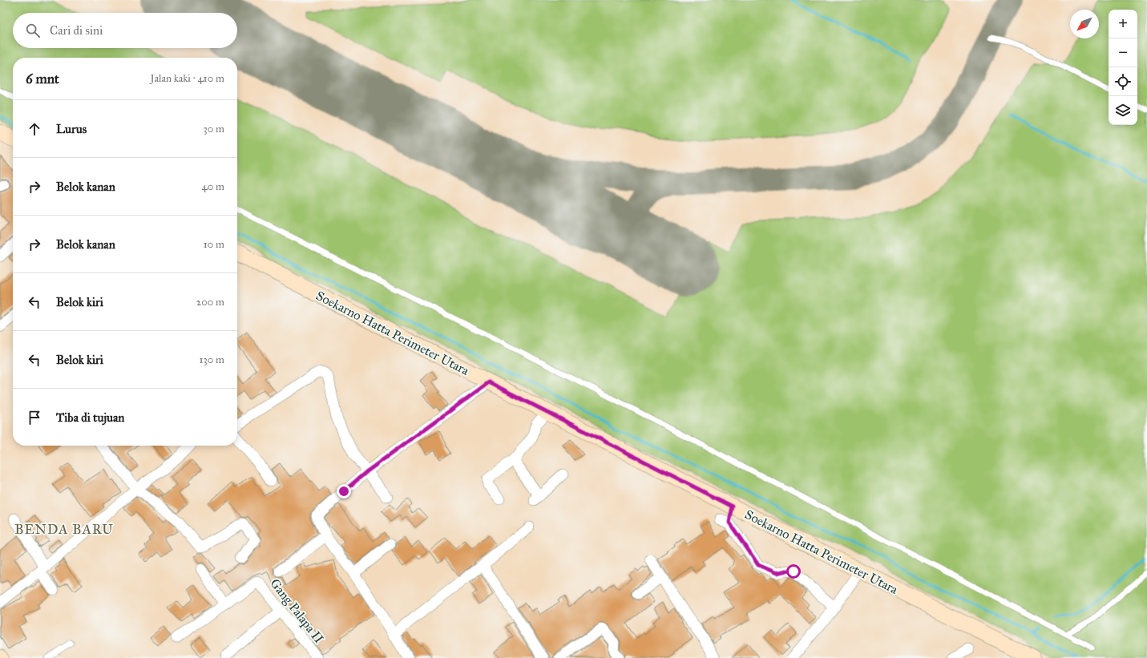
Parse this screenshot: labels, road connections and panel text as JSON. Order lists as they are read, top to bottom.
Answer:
{
  "streets": {
    "main road": ["Soekarno Hatta Perimeter Utara"],
    "street": ["Gang Palapa II"]
  },
  "districts": ["BENDA BARU"],
  "north": "bottom left",
  "page": {
    "map_buttons": ["+", "−"],
    "search": "Cari di sini",
    "heading": ["6 mnt", "Jalan kaki · 410 m"],
    "list": [
      ["Lurus", "30 m"],
      ["Belok kanan", "40 m"],
      ["Belok kanan", "10 m"],
      ["Belok kiri", "200 m"],
      ["Belok kiri", "130 m"],
      "Tiba di tujuan"
    ]
  }
}
